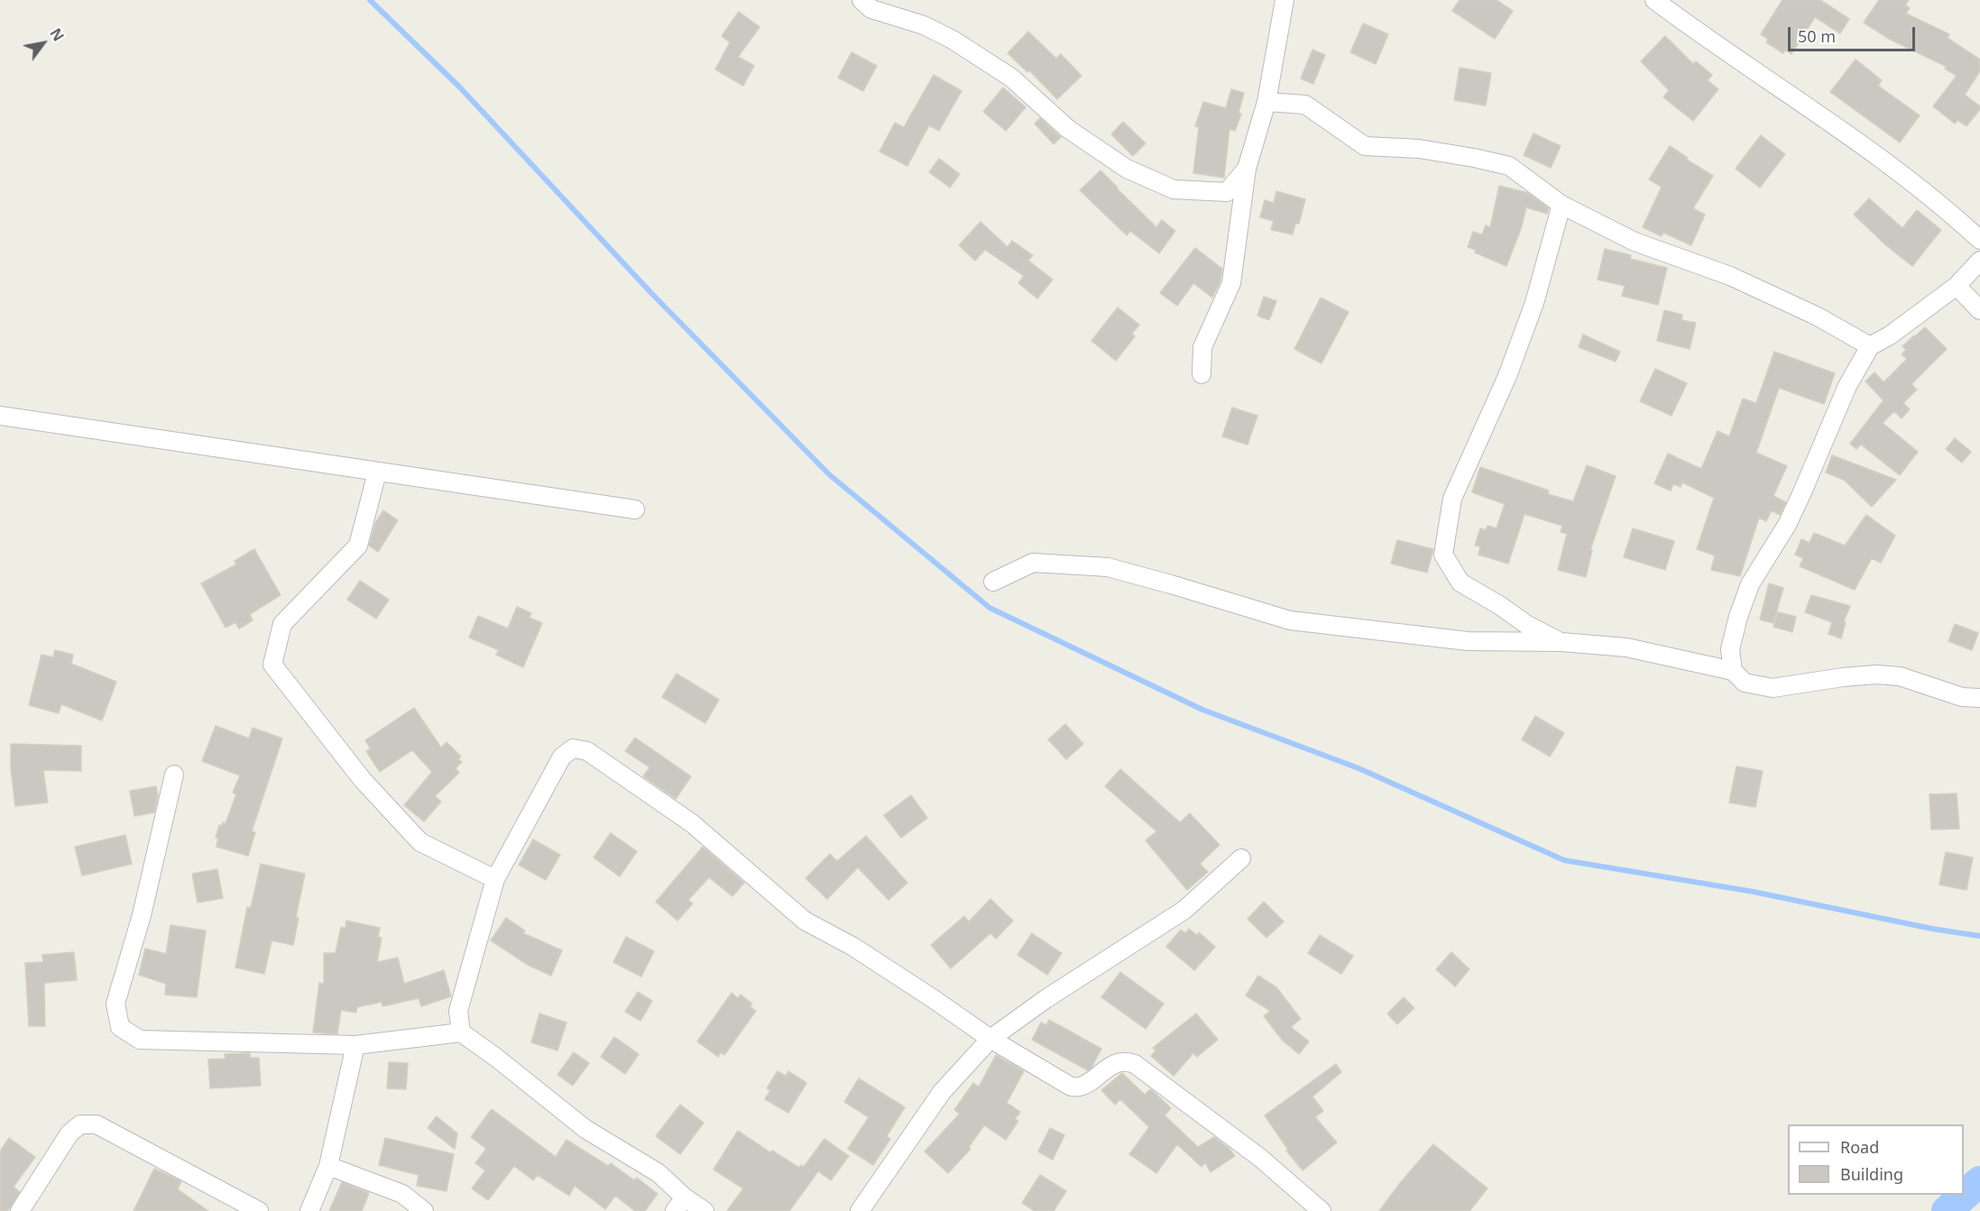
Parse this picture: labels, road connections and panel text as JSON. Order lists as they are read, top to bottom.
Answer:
{
  "legend": ["Road", "Building"],
  "scale_bar": "50 m",
  "north": "top right"
}
